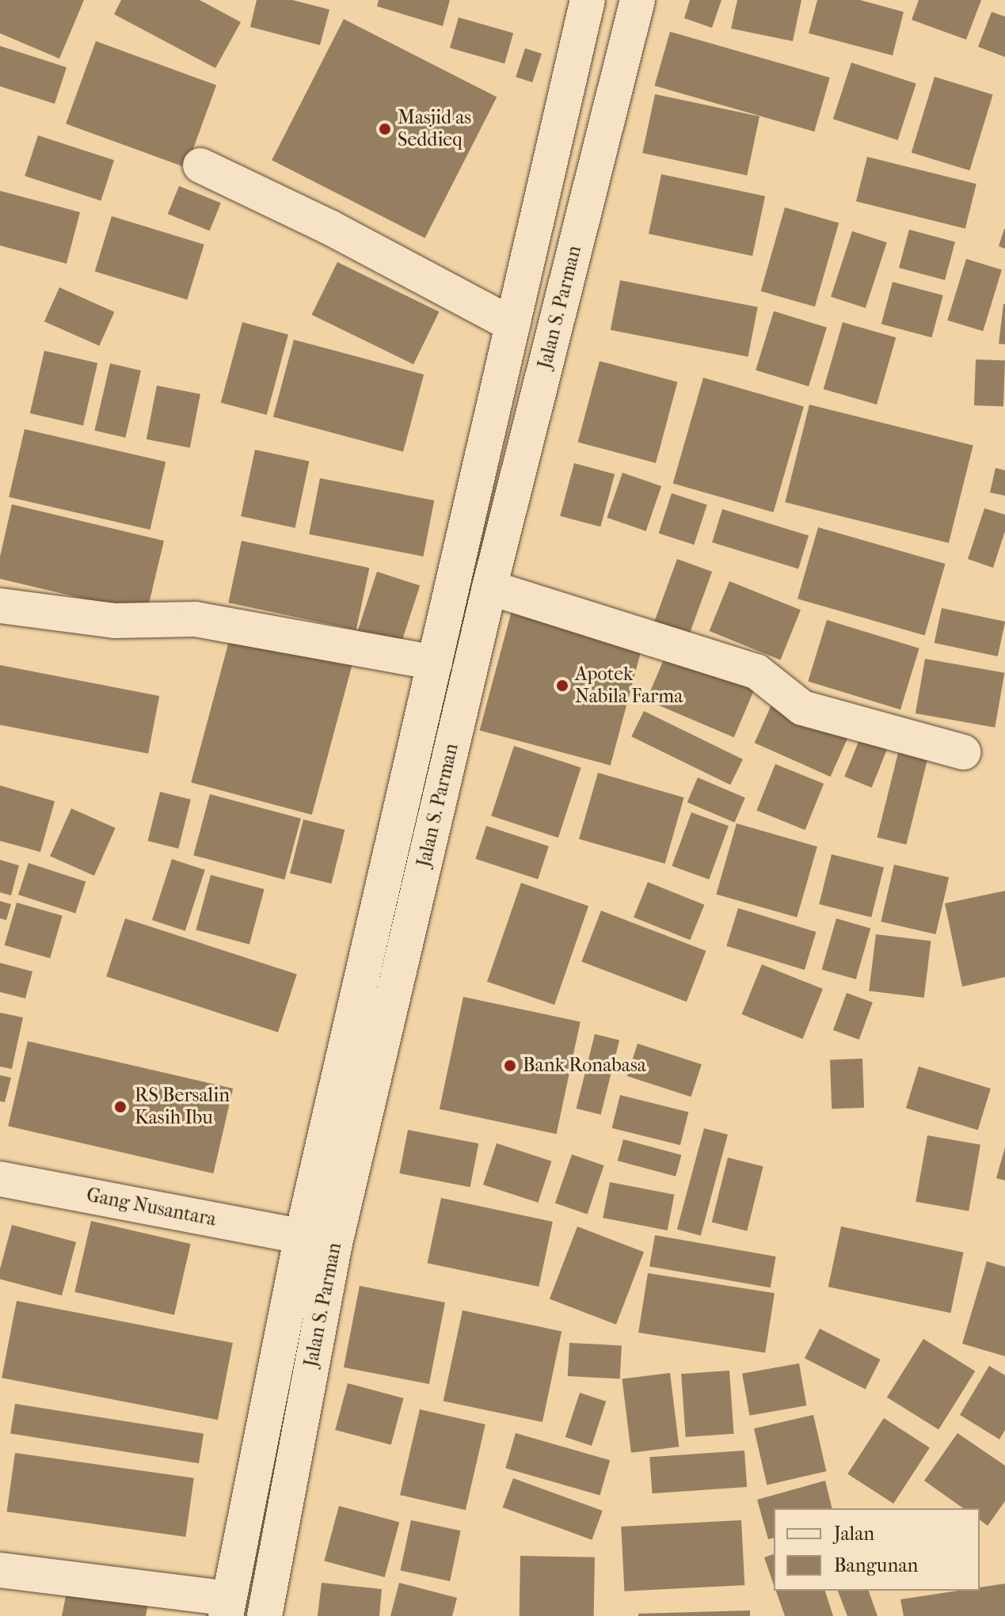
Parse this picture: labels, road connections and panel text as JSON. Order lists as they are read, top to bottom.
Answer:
{
  "streets": {
    "main road": ["Jalan S. Parman", "Gang Nusantara"]
  },
  "crossings": [
    ["Jalan S. Parman", "Gang Nusantara"]
  ],
  "places": [
    "Masjid as Seddieq",
    "Apotek Nabila Farma",
    "Bank Ronabasa",
    "RS Bersalin Kasih Ibu"
  ],
  "legend": ["Jalan", "Bangunan"]
}
